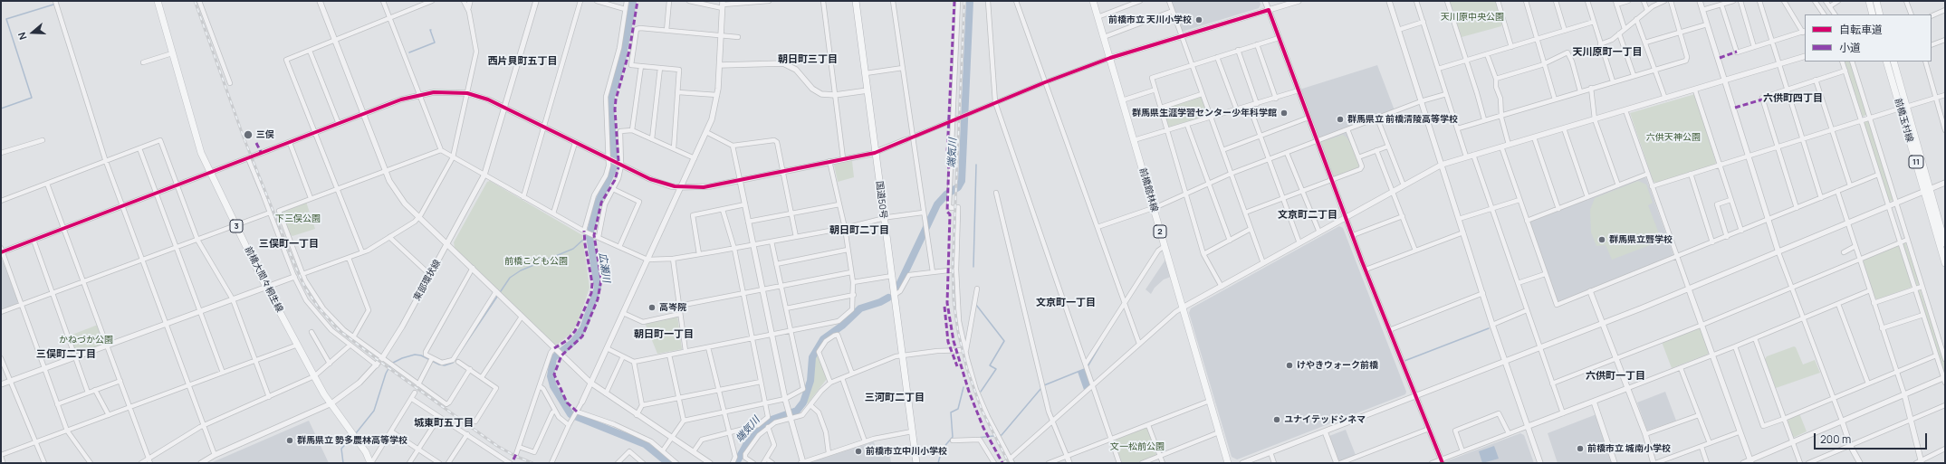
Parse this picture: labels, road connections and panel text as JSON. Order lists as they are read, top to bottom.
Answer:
{
  "streets": {
    "main road": [
      "前橋玉村線",
      "11",
      "前橋館林線",
      "国道50号",
      "3",
      "2",
      "前橋大間々桐生線"
    ],
    "street": ["東部環状線"]
  },
  "crossings": [
    ["前橋大間々桐生線", "東部環状線"]
  ],
  "districts": [
    "天川原町一丁目",
    "朝日町三丁目",
    "西片貝町五丁目",
    "六供町四丁目",
    "文京町二丁目",
    "朝日町二丁目",
    "三俣町一丁目",
    "文京町一丁目",
    "朝日町一丁目",
    "三俣町二丁目",
    "六供町一丁目",
    "三河町二丁目",
    "城東町五丁目"
  ],
  "water": ["端気川", "広瀬川"],
  "parks": [
    "天川原中央公園",
    "六供天神公園",
    "下三俣公園",
    "前橋こども公園",
    "かねづか公園",
    "文一松前公園"
  ],
  "places": [
    "前橋市立 天川小学校",
    "群馬県生涯学習センター少年科学館",
    "群馬県立 前橋清陵高等学校",
    "三俣",
    "群馬県立聾学校",
    "高岑院",
    "けやきウォーク前橋",
    "ユナイテッドシネマ",
    "群馬県立 勢多農林高等学校",
    "前橋市立 城南小学校",
    "前橋市立中川小学校"
  ],
  "legend": ["自転車道", "小道"],
  "scale_bar": "200 m",
  "north": "left"
}
